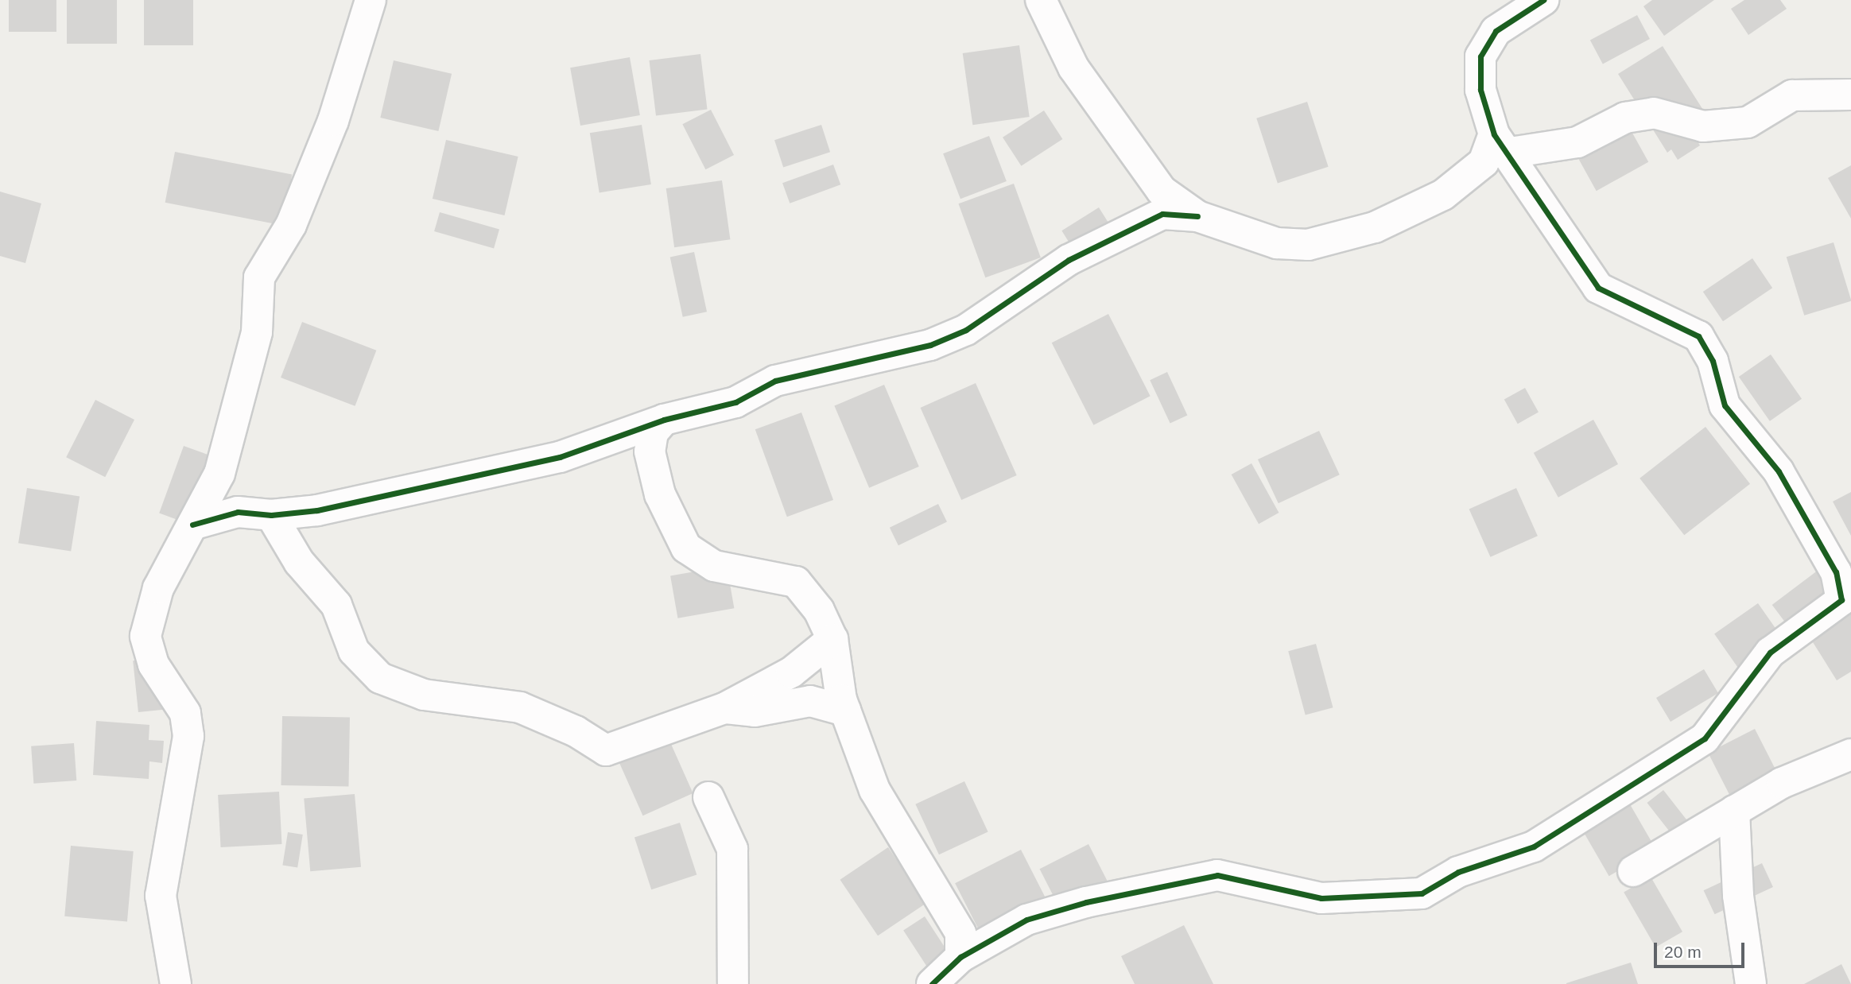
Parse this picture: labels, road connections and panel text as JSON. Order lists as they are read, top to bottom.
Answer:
{
  "scale_bar": "20 m"
}
